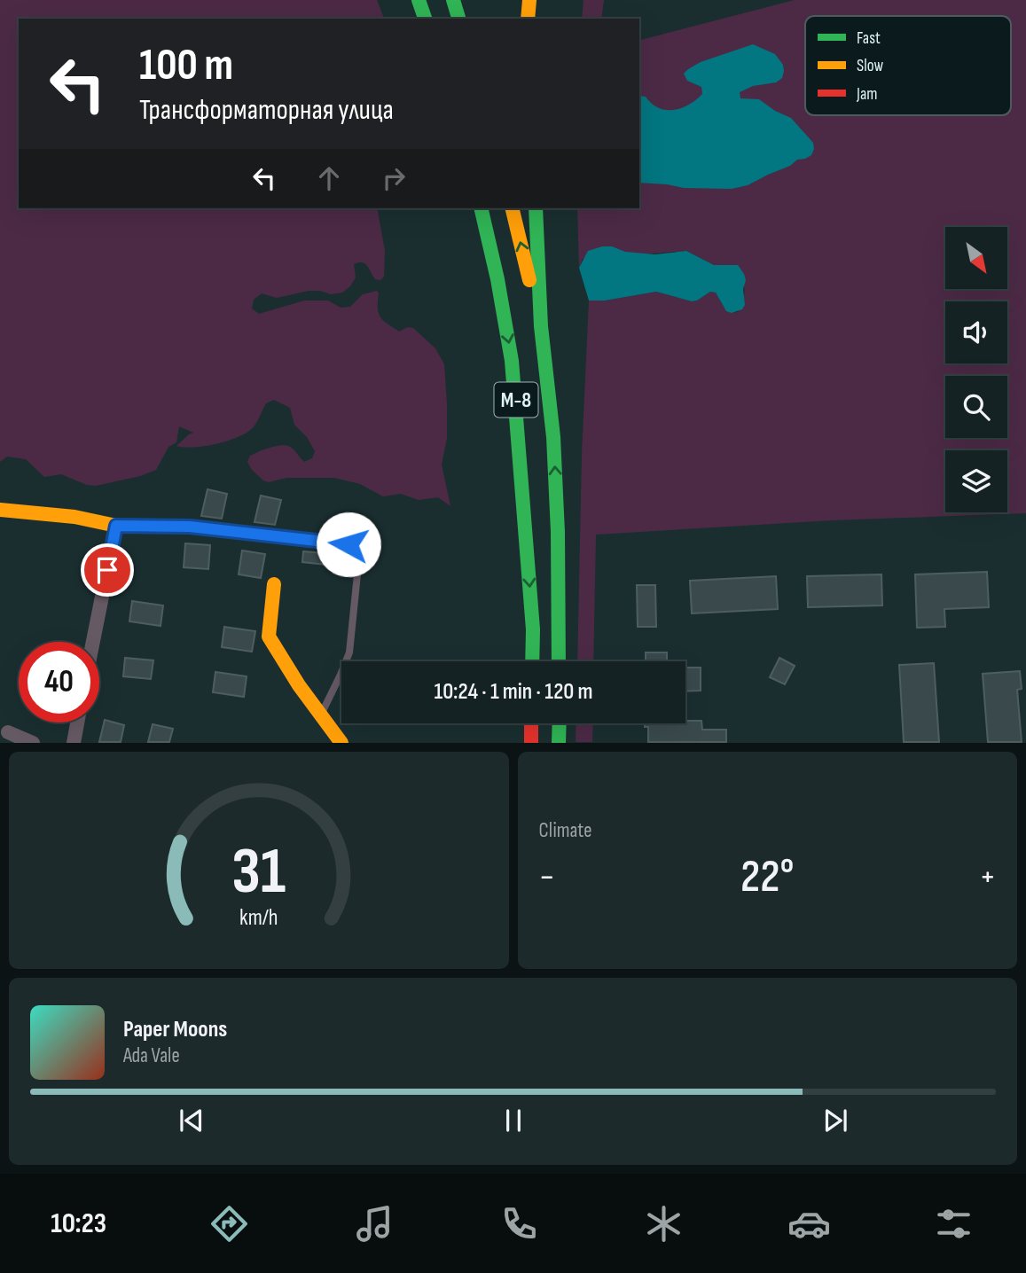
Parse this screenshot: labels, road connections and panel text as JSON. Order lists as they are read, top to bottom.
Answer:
{
  "streets": {
    "main road": ["М-8"]
  },
  "legend": ["Fast", "Slow", "Jam"],
  "north": "bottom right",
  "page": {
    "turn": ["100 m", "Трансформаторная улица"],
    "limit": "40",
    "trip": "10:24 · 1 min · 120 m",
    "tile": "Climate",
    "heat": ["−", "22°", "+"],
    "song": ["Paper Moons", "Ada Vale"],
    "tabs": "10:23",
    "gauge": ["31", "km/h"]
  }
}
